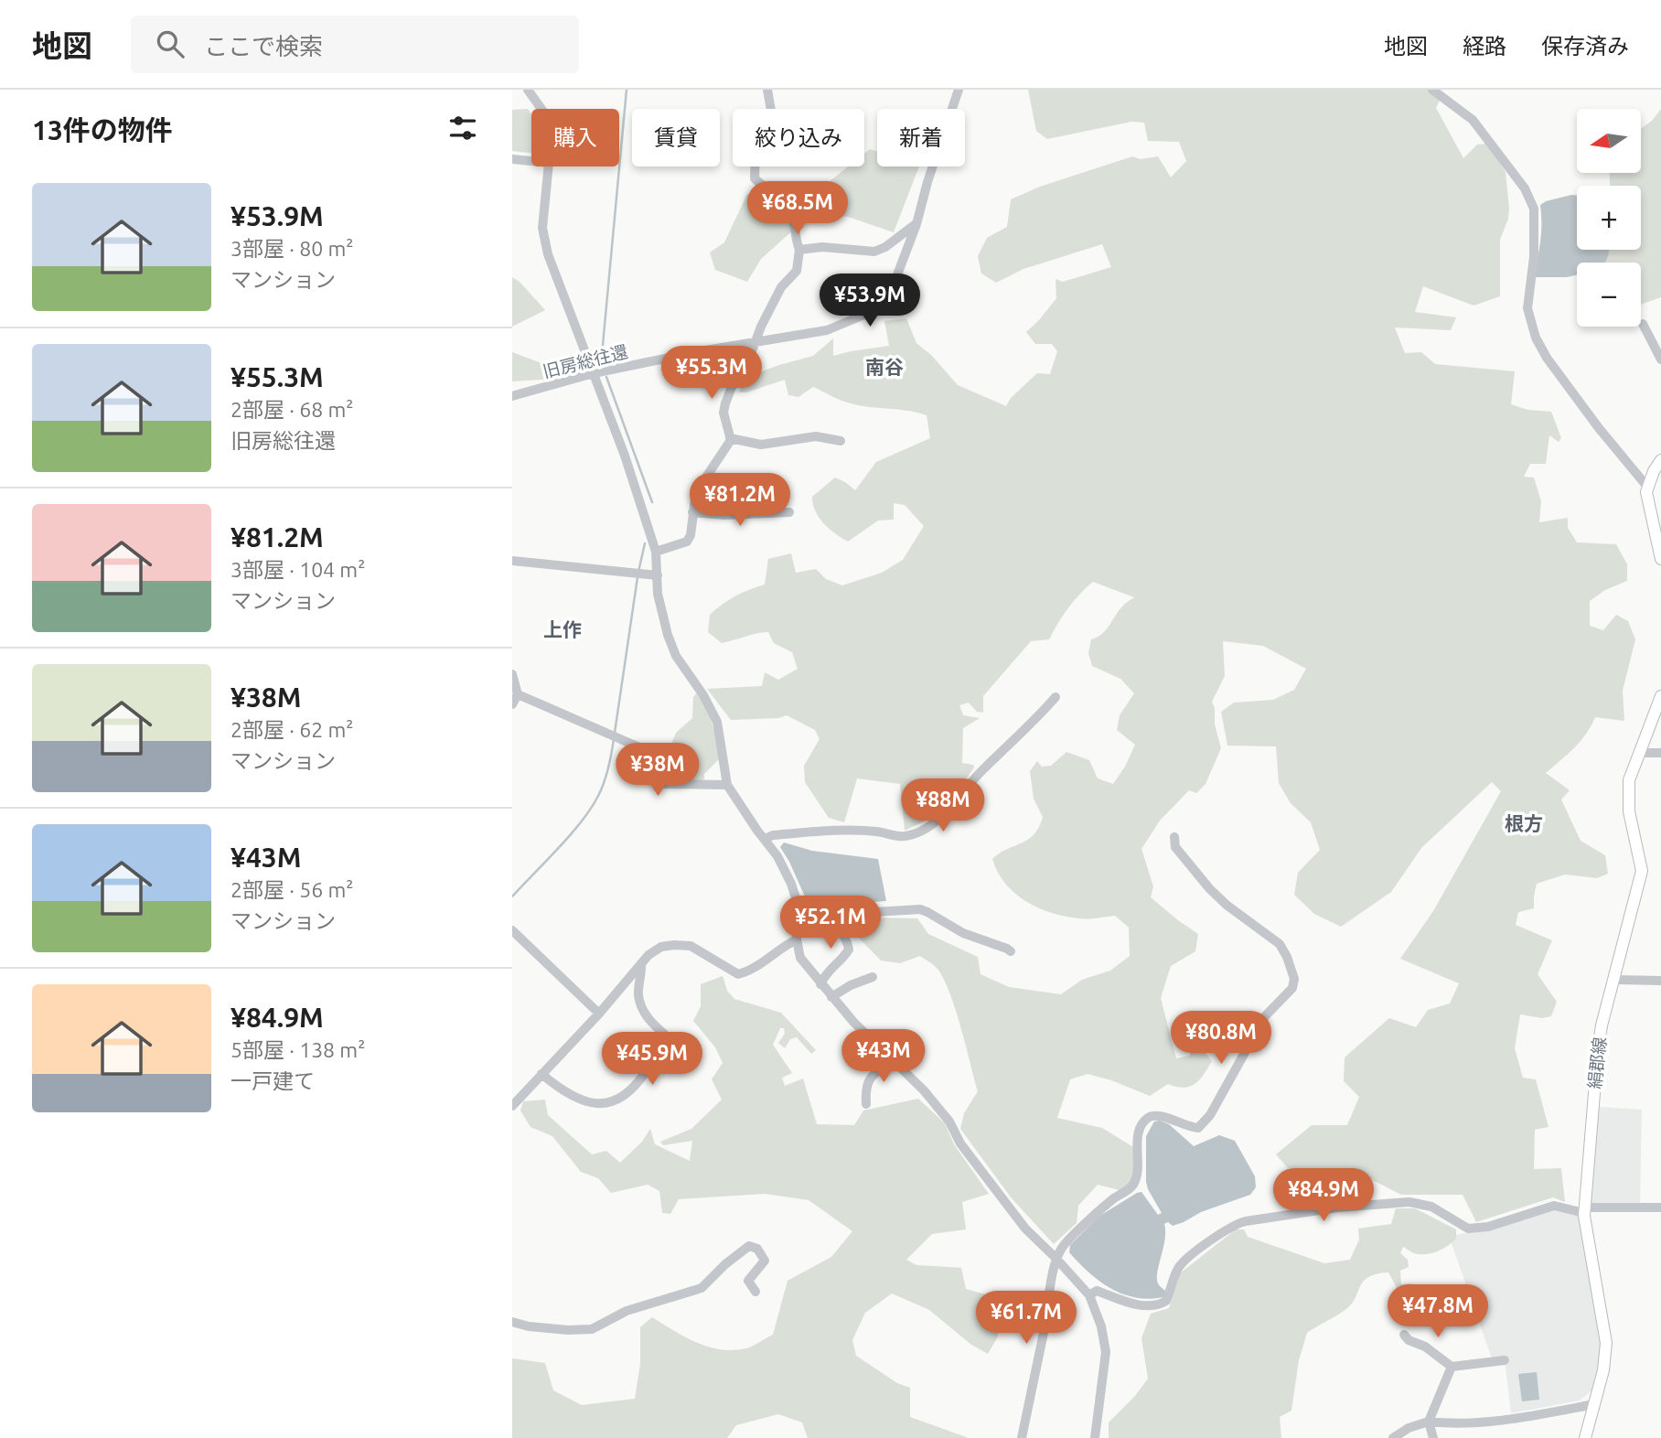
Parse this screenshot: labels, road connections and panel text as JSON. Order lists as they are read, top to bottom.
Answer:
{
  "streets": {
    "main road": ["絹郡線"],
    "street": ["旧房総往還"]
  },
  "districts": ["南谷", "上作", "根方"],
  "north": "left",
  "page": {
    "header": "地図",
    "search": "ここで検索",
    "nav": ["地図", "経路", "保存済み"],
    "heading": "13件の物件",
    "map_buttons": ["+", "−"],
    "chip": [
      "購入",
      "賃貸",
      "絞り込み",
      "新着"
    ],
    "list": [
      {
        "name": "¥53.9M",
        "note": "3部屋 · 80 m² · マンション"
      },
      {
        "name": "¥55.3M",
        "note": "2部屋 · 68 m² · 旧房総往還"
      },
      {
        "name": "¥81.2M",
        "note": "3部屋 · 104 m² · マンション"
      },
      {
        "name": "¥38M",
        "note": "2部屋 · 62 m² · マンション"
      },
      {
        "name": "¥43M",
        "note": "2部屋 · 56 m² · マンション"
      },
      {
        "name": "¥84.9M",
        "note": "5部屋 · 138 m² · 一戸建て"
      }
    ],
    "price": [
      "¥68.5M",
      "¥53.9M",
      "¥55.3M",
      "¥81.2M",
      "¥38M",
      "¥88M",
      "¥52.1M",
      "¥80.8M",
      "¥43M",
      "¥45.9M",
      "¥84.9M",
      "¥47.8M",
      "¥61.7M"
    ]
  }
}
